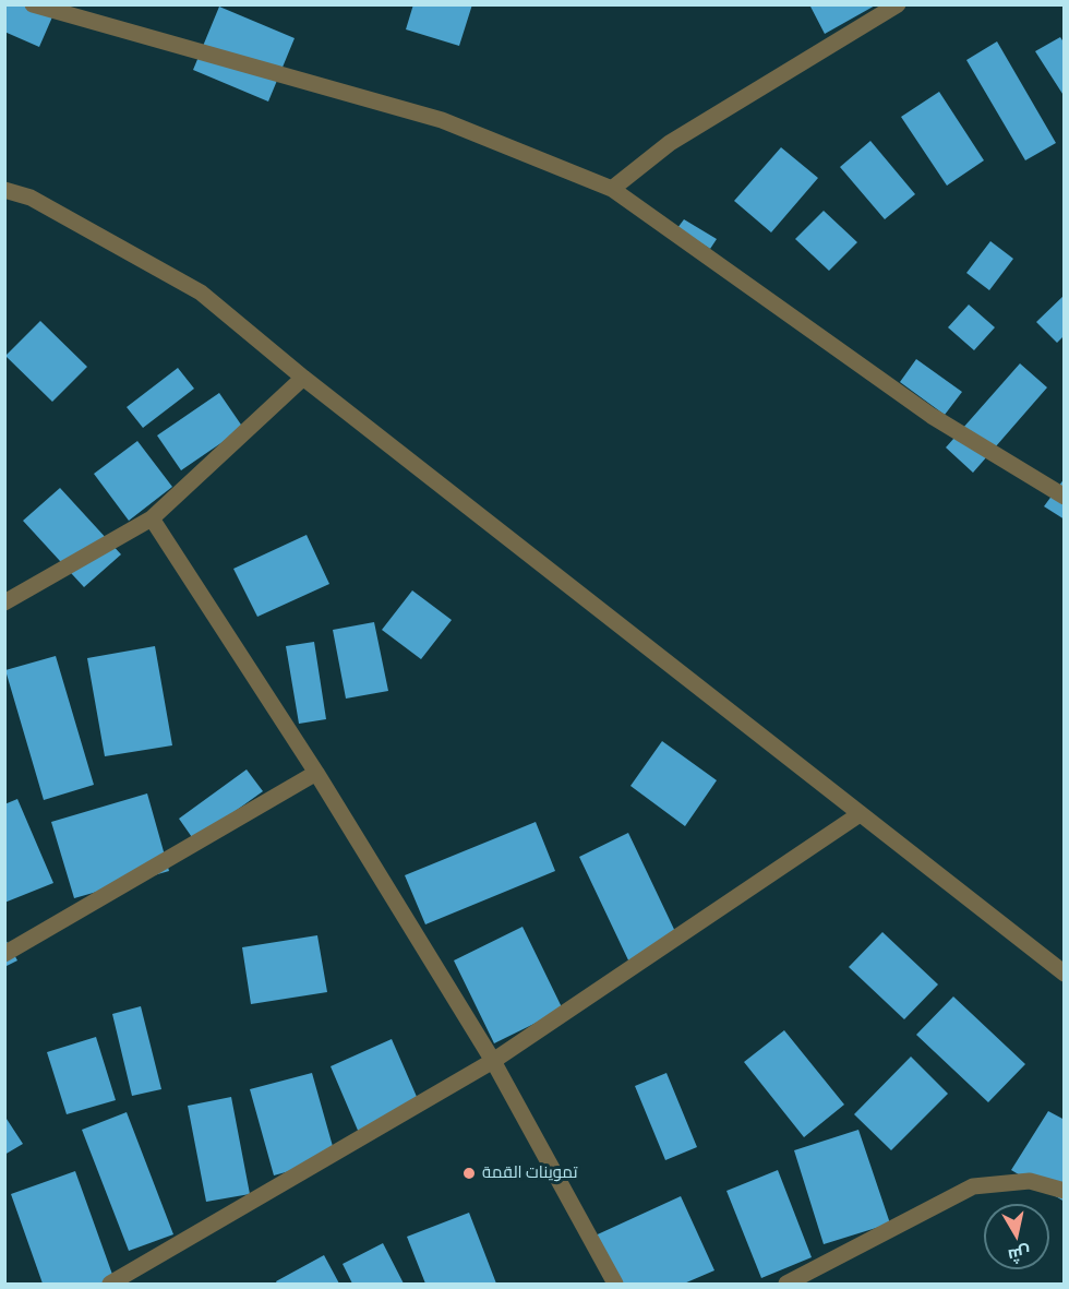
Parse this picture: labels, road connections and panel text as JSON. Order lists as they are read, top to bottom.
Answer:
{
  "places": ["تموينات القمة"],
  "north": "bottom"
}
